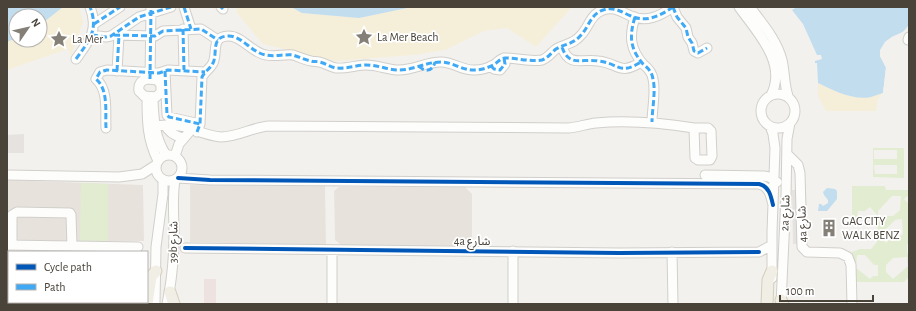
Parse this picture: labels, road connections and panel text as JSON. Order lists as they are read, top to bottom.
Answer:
{
  "streets": {
    "street": ["2a شارع", "4a شارع", "39b شارع"]
  },
  "crossings": [
    ["2a شارع", "4a شارع"]
  ],
  "places": {
    "place": ["La Mer Beach", "La Mer"],
    "building": ["GAC CITY WALK BENZ"]
  },
  "legend": ["Cycle path", "Path"],
  "scale_bar": "100 m",
  "north": "top right"
}
